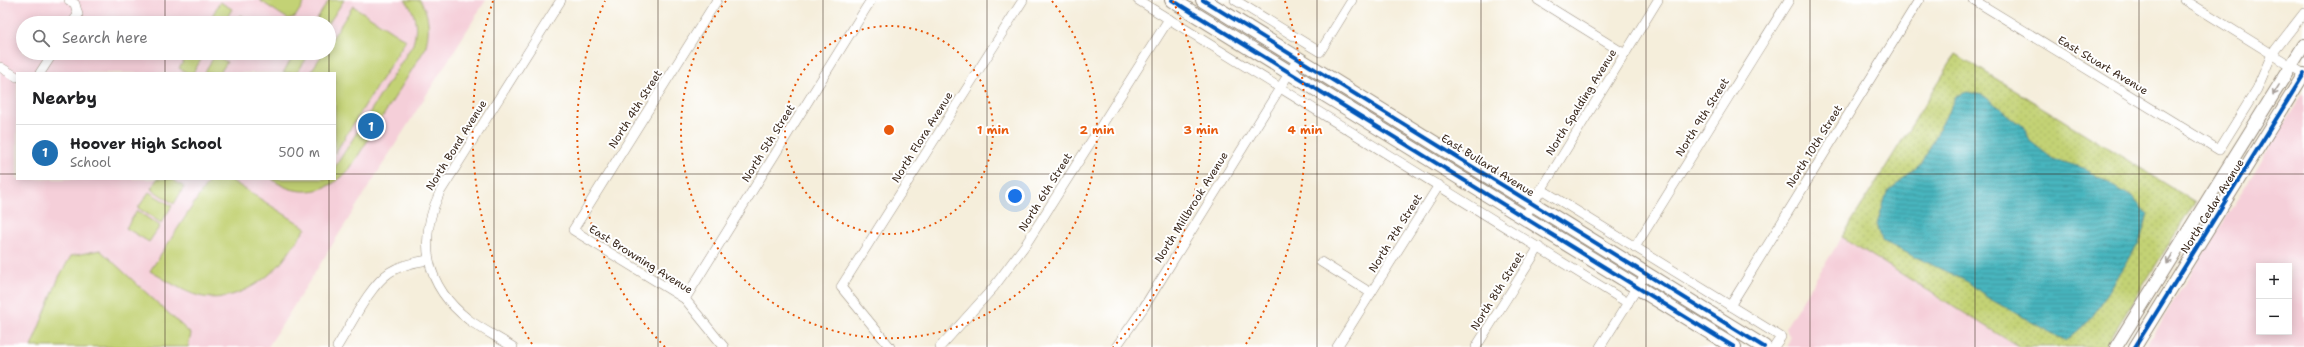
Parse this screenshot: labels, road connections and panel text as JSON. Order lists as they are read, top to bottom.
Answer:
{
  "streets": {
    "main road": ["East Bullard Avenue", "North Cedar Avenue"],
    "street": [
      "East Stuart Avenue",
      "North Spalding Avenue",
      "North 4th Street",
      "North 9th Street",
      "North Flora Avenue",
      "North 5th Street",
      "North Bond Avenue",
      "North 10th Street",
      "North 6th Street",
      "North Millbrook Avenue",
      "North 7th Street",
      "East Browning Avenue",
      "North 8th Street"
    ]
  },
  "crossings": [
    ["North Spalding Avenue", "East Bullard Avenue"],
    ["North 4th Street", "East Browning Avenue"],
    ["North 5th Street", "East Browning Avenue"],
    ["East Bullard Avenue", "North Millbrook Avenue"]
  ],
  "page": {
    "search": "Search here",
    "heading": "Nearby",
    "pins": "1",
    "list": [
      {
        "mark": "1",
        "name": "Hoover High School",
        "note": "School",
        "value": "500 m"
      }
    ],
    "map_buttons": ["+", "−"]
  },
  "rings": [
    "1 min",
    "2 min",
    "3 min",
    "4 min"
  ]
}
